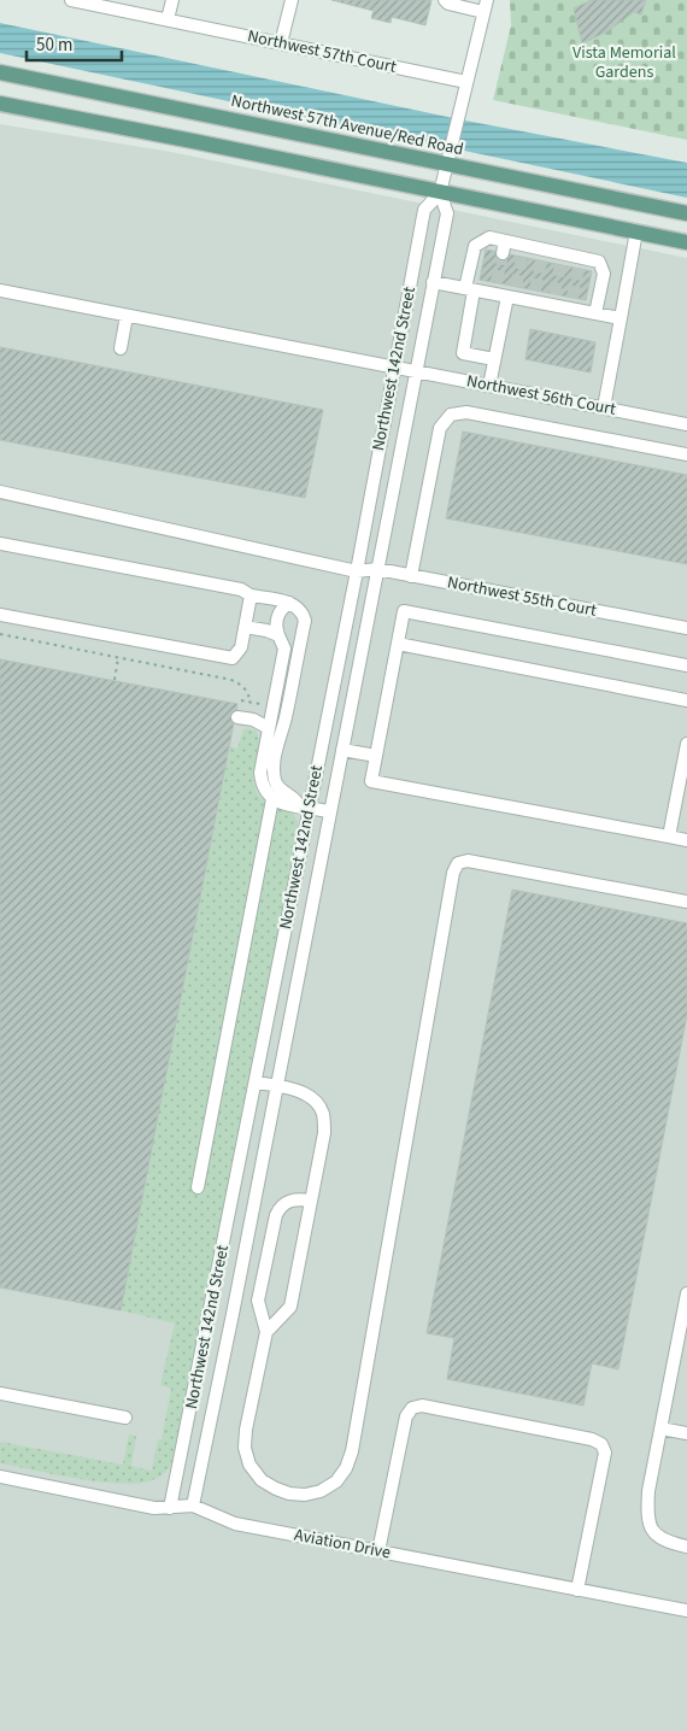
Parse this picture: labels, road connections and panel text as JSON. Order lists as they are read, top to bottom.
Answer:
{
  "streets": {
    "main road": ["Northwest 57th Avenue/Red Road"],
    "street": [
      "Northwest 57th Court",
      "Northwest 142nd Street",
      "Northwest 56th Court",
      "Northwest 55th Court",
      "Aviation Drive"
    ]
  },
  "crossings": [
    ["Northwest 57th Court", "Northwest 142nd Street"],
    ["Northwest 57th Avenue/Red Road", "Northwest 142nd Street"],
    ["Northwest 142nd Street", "Northwest 56th Court"],
    ["Northwest 142nd Street", "Northwest 55th Court"],
    ["Northwest 142nd Street", "Aviation Drive"]
  ],
  "parks": ["Vista Memorial Gardens"],
  "scale_bar": "50 m"
}
